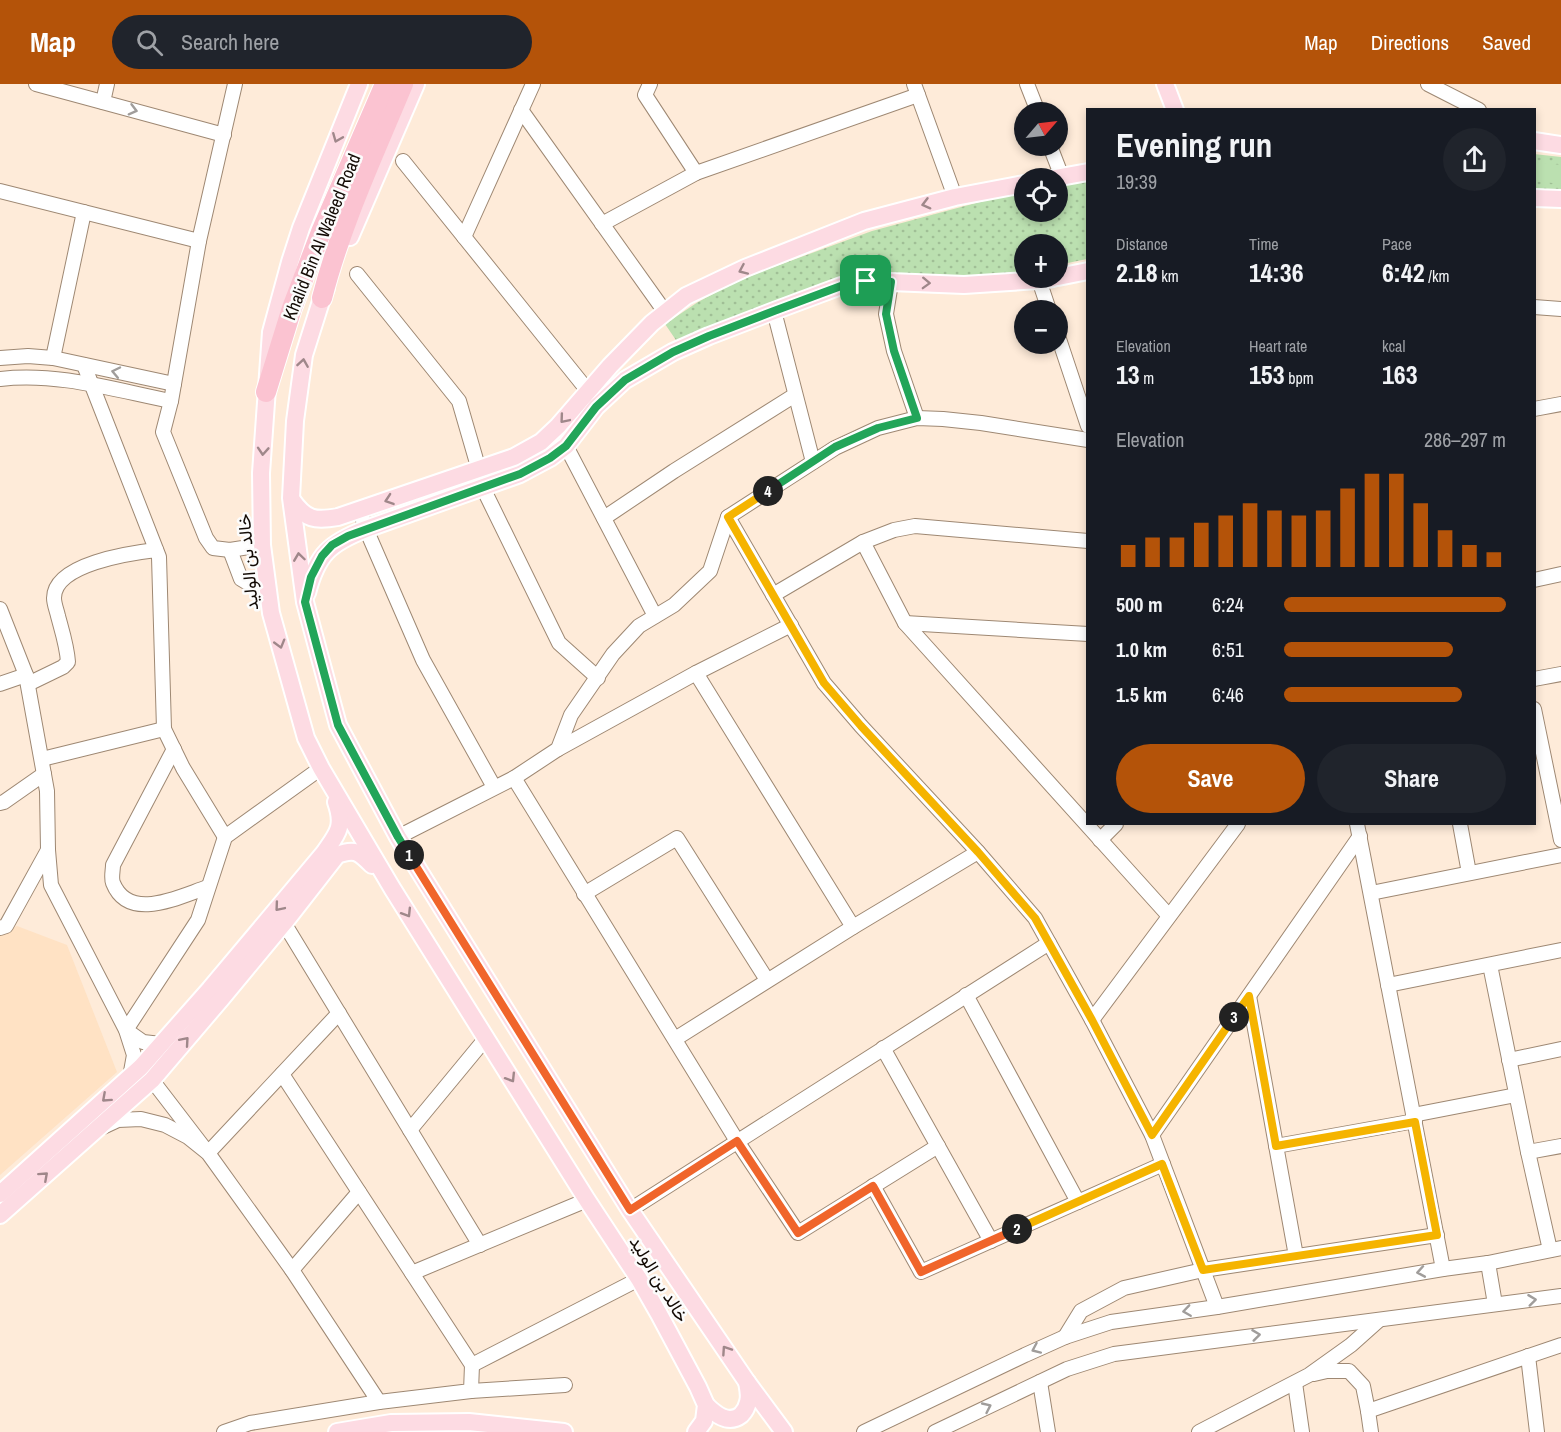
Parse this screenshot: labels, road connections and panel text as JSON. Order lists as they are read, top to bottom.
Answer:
{
  "streets": {
    "highway": ["Khalid Bin Al Waleed Road"],
    "main road": ["خالد بن الوليد"]
  },
  "crossings": [
    ["Khalid Bin Al Waleed Road", "خالد بن الوليد"]
  ],
  "north": "top right",
  "page": {
    "header": "Map",
    "search": "Search here",
    "nav": ["Map", "Directions", "Saved"],
    "map_buttons": ["+", "−"],
    "heading": ["Evening run", "19:39"],
    "stats": [
      ["Distance", "2.18 km"],
      ["Time", "14:36"],
      ["Pace", "6:42 /km"],
      ["Elevation", "13 m"],
      ["Heart rate", "153 bpm"],
      ["kcal", "163"]
    ],
    "chart": ["Elevation", "286–297 m"],
    "pins": [
      "4",
      "1",
      "3",
      "2"
    ],
    "list": [
      {
        "name": "500 m",
        "note": "6:24"
      },
      {
        "name": "1.0 km",
        "note": "6:51"
      },
      {
        "name": "1.5 km",
        "note": "6:46"
      }
    ],
    "buttons": ["Save", "Share"]
  }
}
